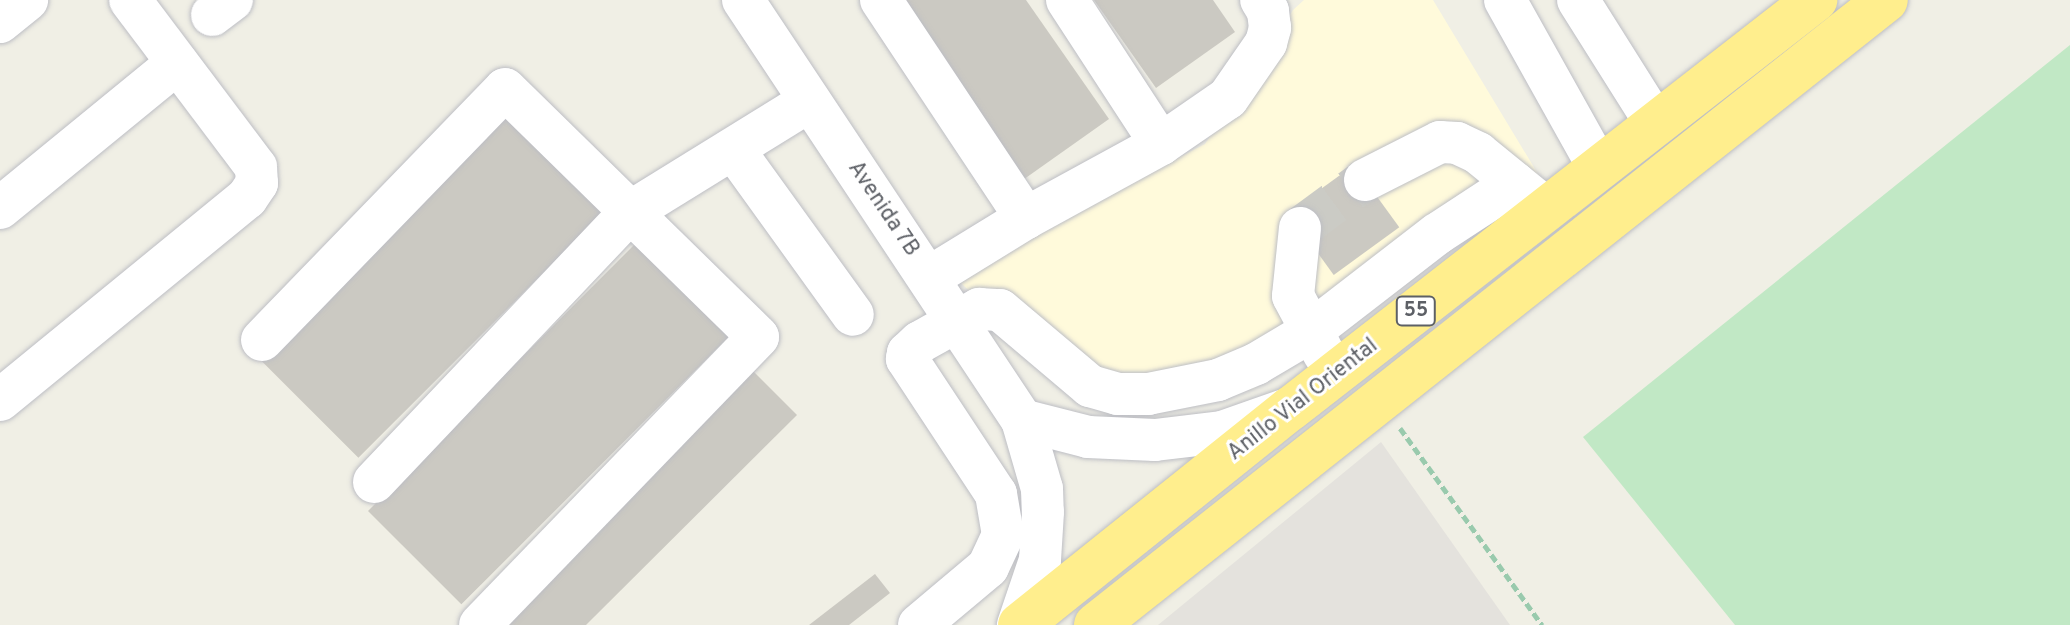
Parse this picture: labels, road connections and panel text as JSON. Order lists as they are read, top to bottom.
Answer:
{
  "streets": {
    "highway": ["55", "Anillo Vial Oriental"],
    "street": ["Avenida 7B"]
  },
  "crossings": [
    ["Avenida 7B", "Anillo Vial Oriental"]
  ]
}
